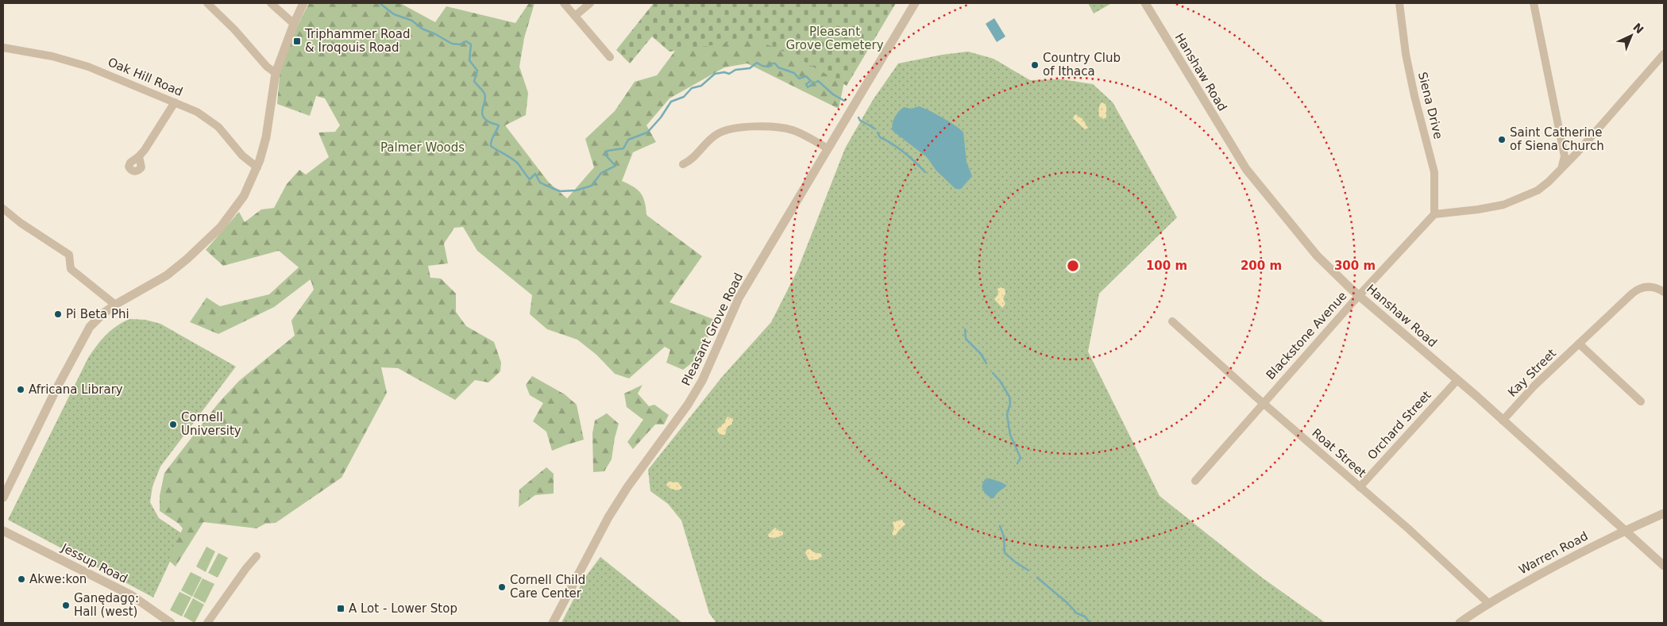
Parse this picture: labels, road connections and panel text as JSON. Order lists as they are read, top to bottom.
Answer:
{
  "streets": {
    "street": [
      "Hanshaw Road",
      "Oak Hill Road",
      "Siena Drive",
      "Pleasant Grove Road",
      "Blackstone Avenue",
      "Kay Street",
      "Orchard Street",
      "Roat Street",
      "Warren Road",
      "Jessup Road"
    ]
  },
  "crossings": [
    ["Hanshaw Road", "Blackstone Avenue"],
    ["Hanshaw Road", "Kay Street"],
    ["Hanshaw Road", "Orchard Street"],
    ["Hanshaw Road", "Warren Road"],
    ["Siena Drive", "Blackstone Avenue"],
    ["Blackstone Avenue", "Roat Street"],
    ["Orchard Street", "Roat Street"],
    ["Roat Street", "Warren Road"]
  ],
  "parks": ["Pleasant Grove Cemetery", "Palmer Woods"],
  "places": {
    "transit": ["Triphammer Road & Iroqouis Road", "A Lot - Lower Stop"],
    "other": [
      "Country Club of Ithaca",
      "Saint Catherine of Siena Church",
      "Pi Beta Phi",
      "Africana Library",
      "Cornell University",
      "Akwe:kon",
      "Cornell Child Care Center",
      "Ganędagǫ: Hall (west)"
    ]
  },
  "north": "top right",
  "rings": ["100 m", "200 m", "300 m"]
}
